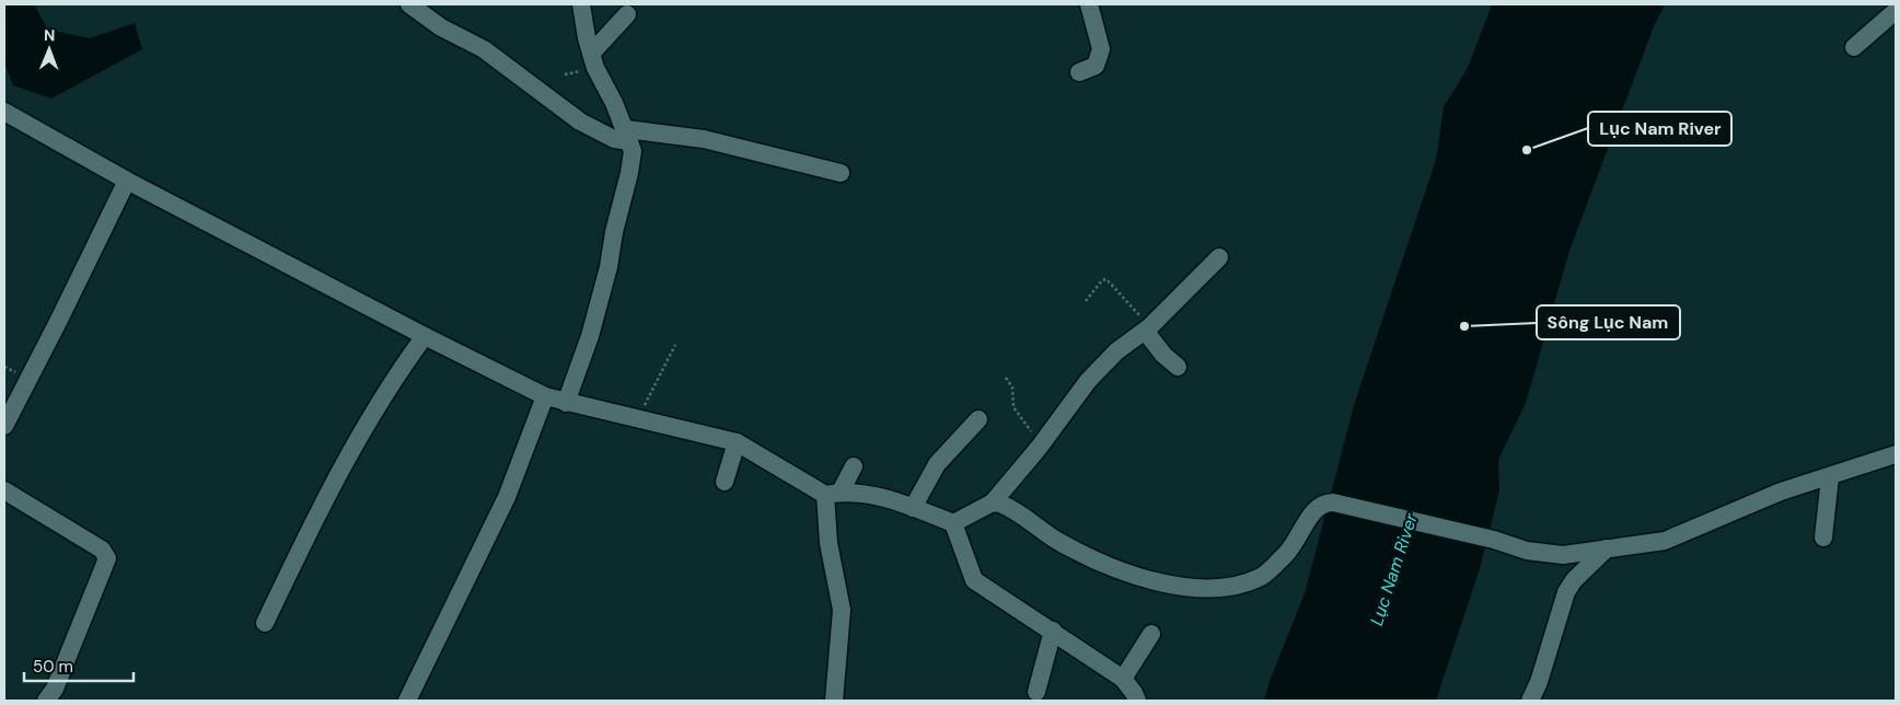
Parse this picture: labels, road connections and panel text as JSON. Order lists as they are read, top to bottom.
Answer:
{
  "water": ["Lục Nam River"],
  "places": ["Lục Nam River", "Sông Lục Nam"],
  "scale_bar": "50 m",
  "north": "top"
}
